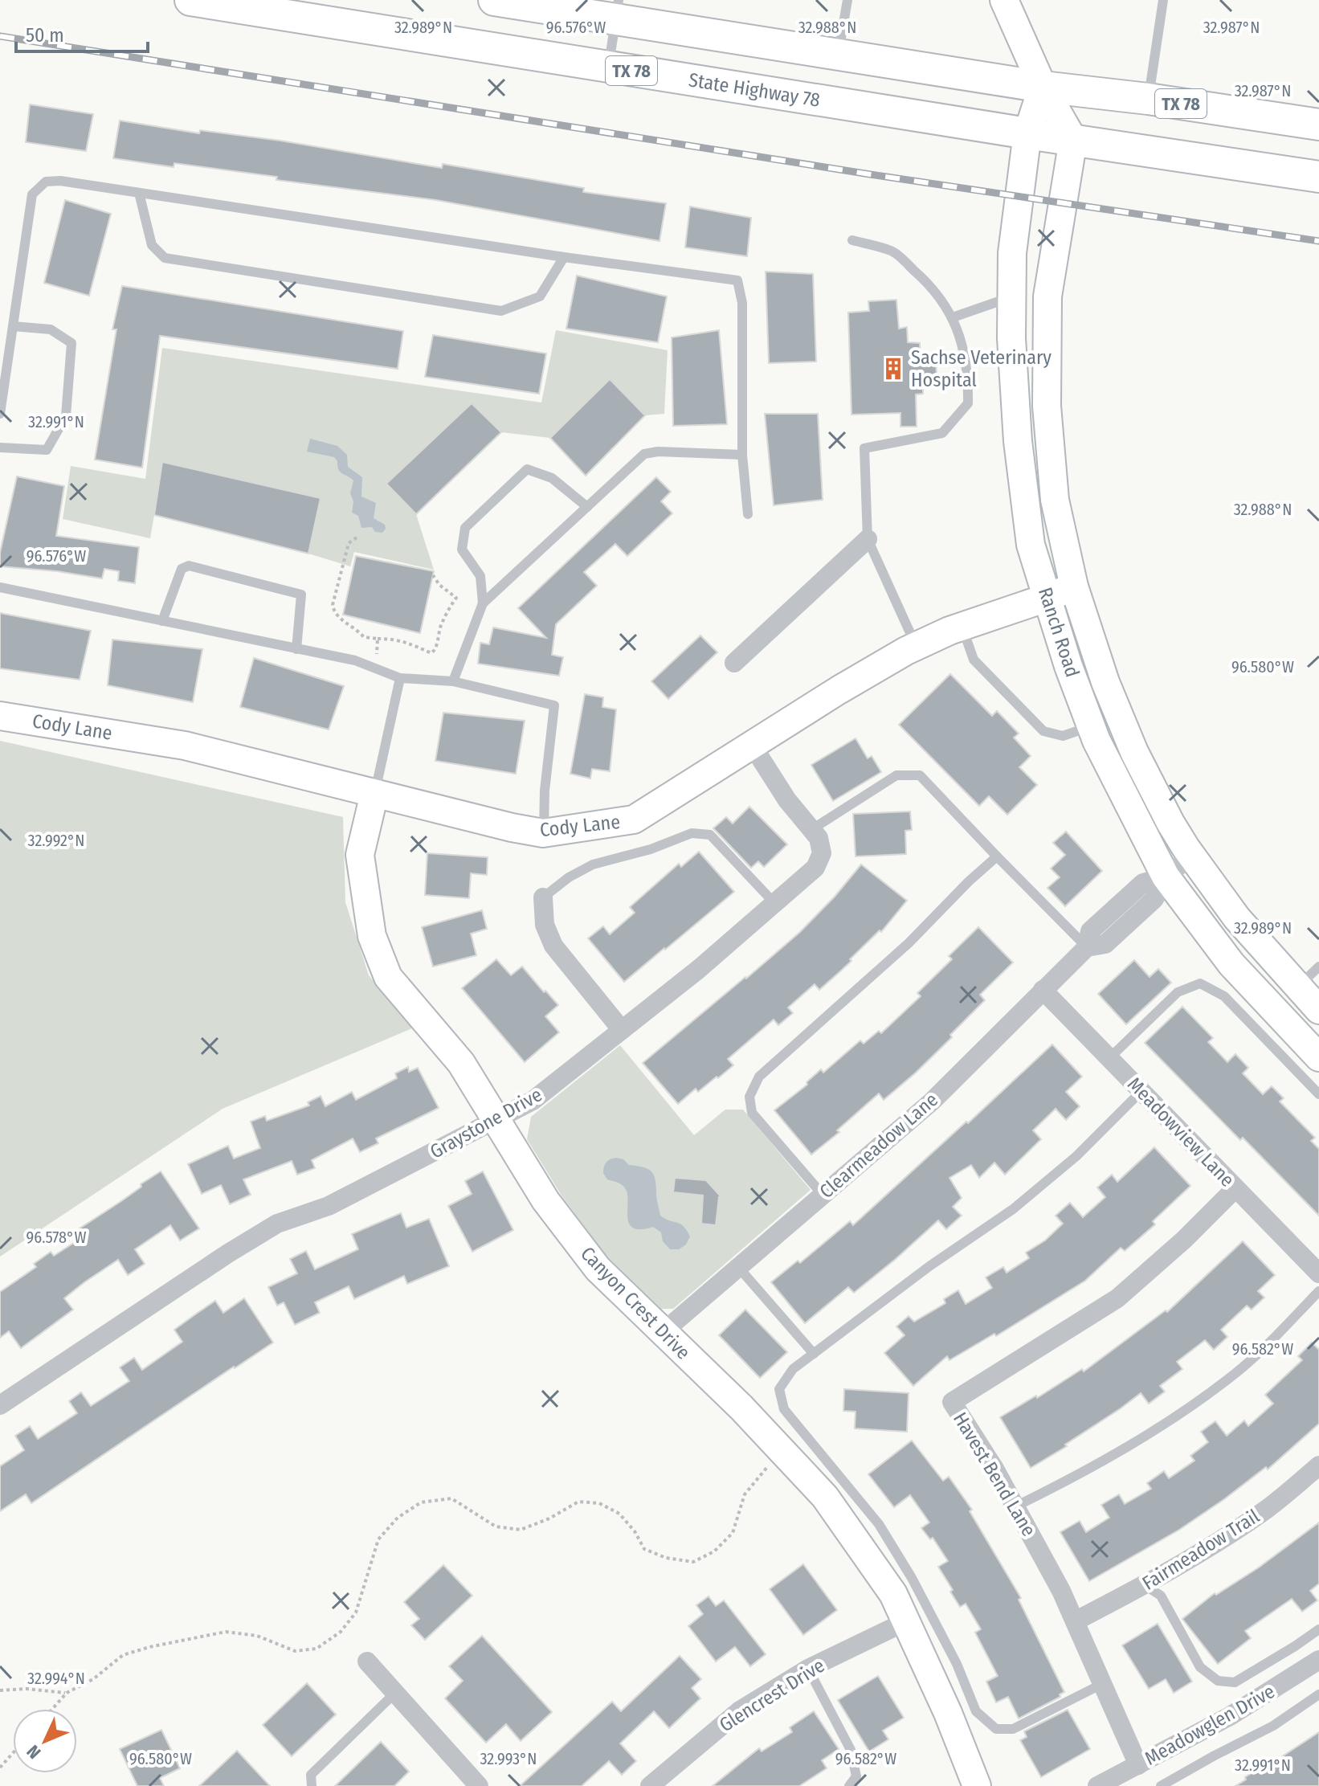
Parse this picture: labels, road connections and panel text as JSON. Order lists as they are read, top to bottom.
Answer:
{
  "streets": {
    "main road": ["TX 78", "State Highway 78"],
    "street": [
      "Ranch Road",
      "Cody Lane",
      "Graystone Drive",
      "Meadowview Lane",
      "Clearmeadow Lane",
      "Canyon Crest Drive",
      "Havest Bend Lane",
      "Fairmeadow Trail",
      "Glencrest Drive",
      "Meadowglen Drive"
    ]
  },
  "crossings": [
    ["TX 78", "Ranch Road"],
    ["State Highway 78", "Ranch Road"],
    ["Ranch Road", "Cody Lane"],
    ["Ranch Road", "Clearmeadow Lane"],
    ["Cody Lane", "Graystone Drive"],
    ["Cody Lane", "Canyon Crest Drive"],
    ["Graystone Drive", "Canyon Crest Drive"],
    ["Meadowview Lane", "Clearmeadow Lane"],
    ["Meadowview Lane", "Havest Bend Lane"],
    ["Clearmeadow Lane", "Canyon Crest Drive"],
    ["Canyon Crest Drive", "Glencrest Drive"],
    ["Havest Bend Lane", "Fairmeadow Trail"],
    ["Havest Bend Lane", "Meadowglen Drive"]
  ],
  "places": {
    "building": ["Sachse Veterinary Hospital"]
  },
  "scale_bar": "50 m",
  "north": "bottom left",
  "coordinates": [
    "96.576°W",
    "32.989°N",
    "32.988°N",
    "32.987°N",
    "32.991°N",
    "96.580°W",
    "32.992°N",
    "96.578°W",
    "96.582°W",
    "32.994°N",
    "32.993°N"
  ]
}
